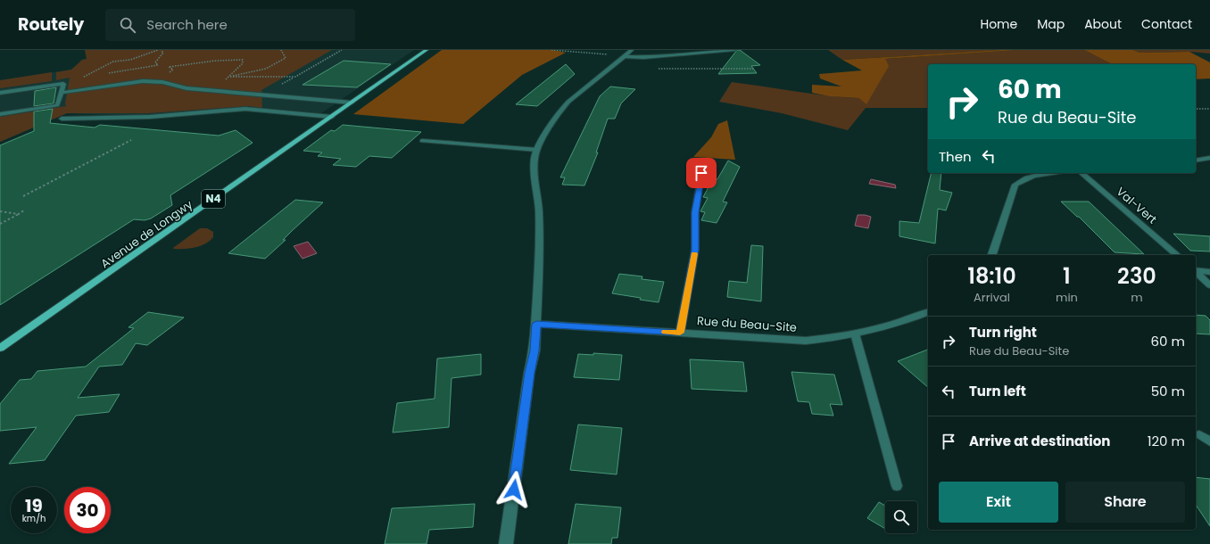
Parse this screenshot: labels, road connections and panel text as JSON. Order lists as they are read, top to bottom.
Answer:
{
  "streets": {
    "main road": ["N4", "Avenue de Longwy"],
    "street": ["Val-Vert", "Rue du Beau-Site"]
  },
  "page": {
    "header": "Routely",
    "search": "Search here",
    "nav": [
      "Home",
      "Map",
      "About",
      "Contact"
    ],
    "turn": ["60 m", "Rue du Beau-Site"],
    "then": "Then",
    "eta": [
      "18:10",
      "Arrival",
      "1",
      "min",
      "230",
      "m"
    ],
    "list": [
      {
        "name": "Turn right",
        "note": "Rue du Beau-Site",
        "value": "60 m"
      },
      {
        "name": "Turn left",
        "value": "50 m"
      },
      {
        "name": "Arrive at destination",
        "value": "120 m"
      }
    ],
    "buttons": ["Exit", "Share"],
    "speed": "19 km/h",
    "limit": "30"
  }
}
